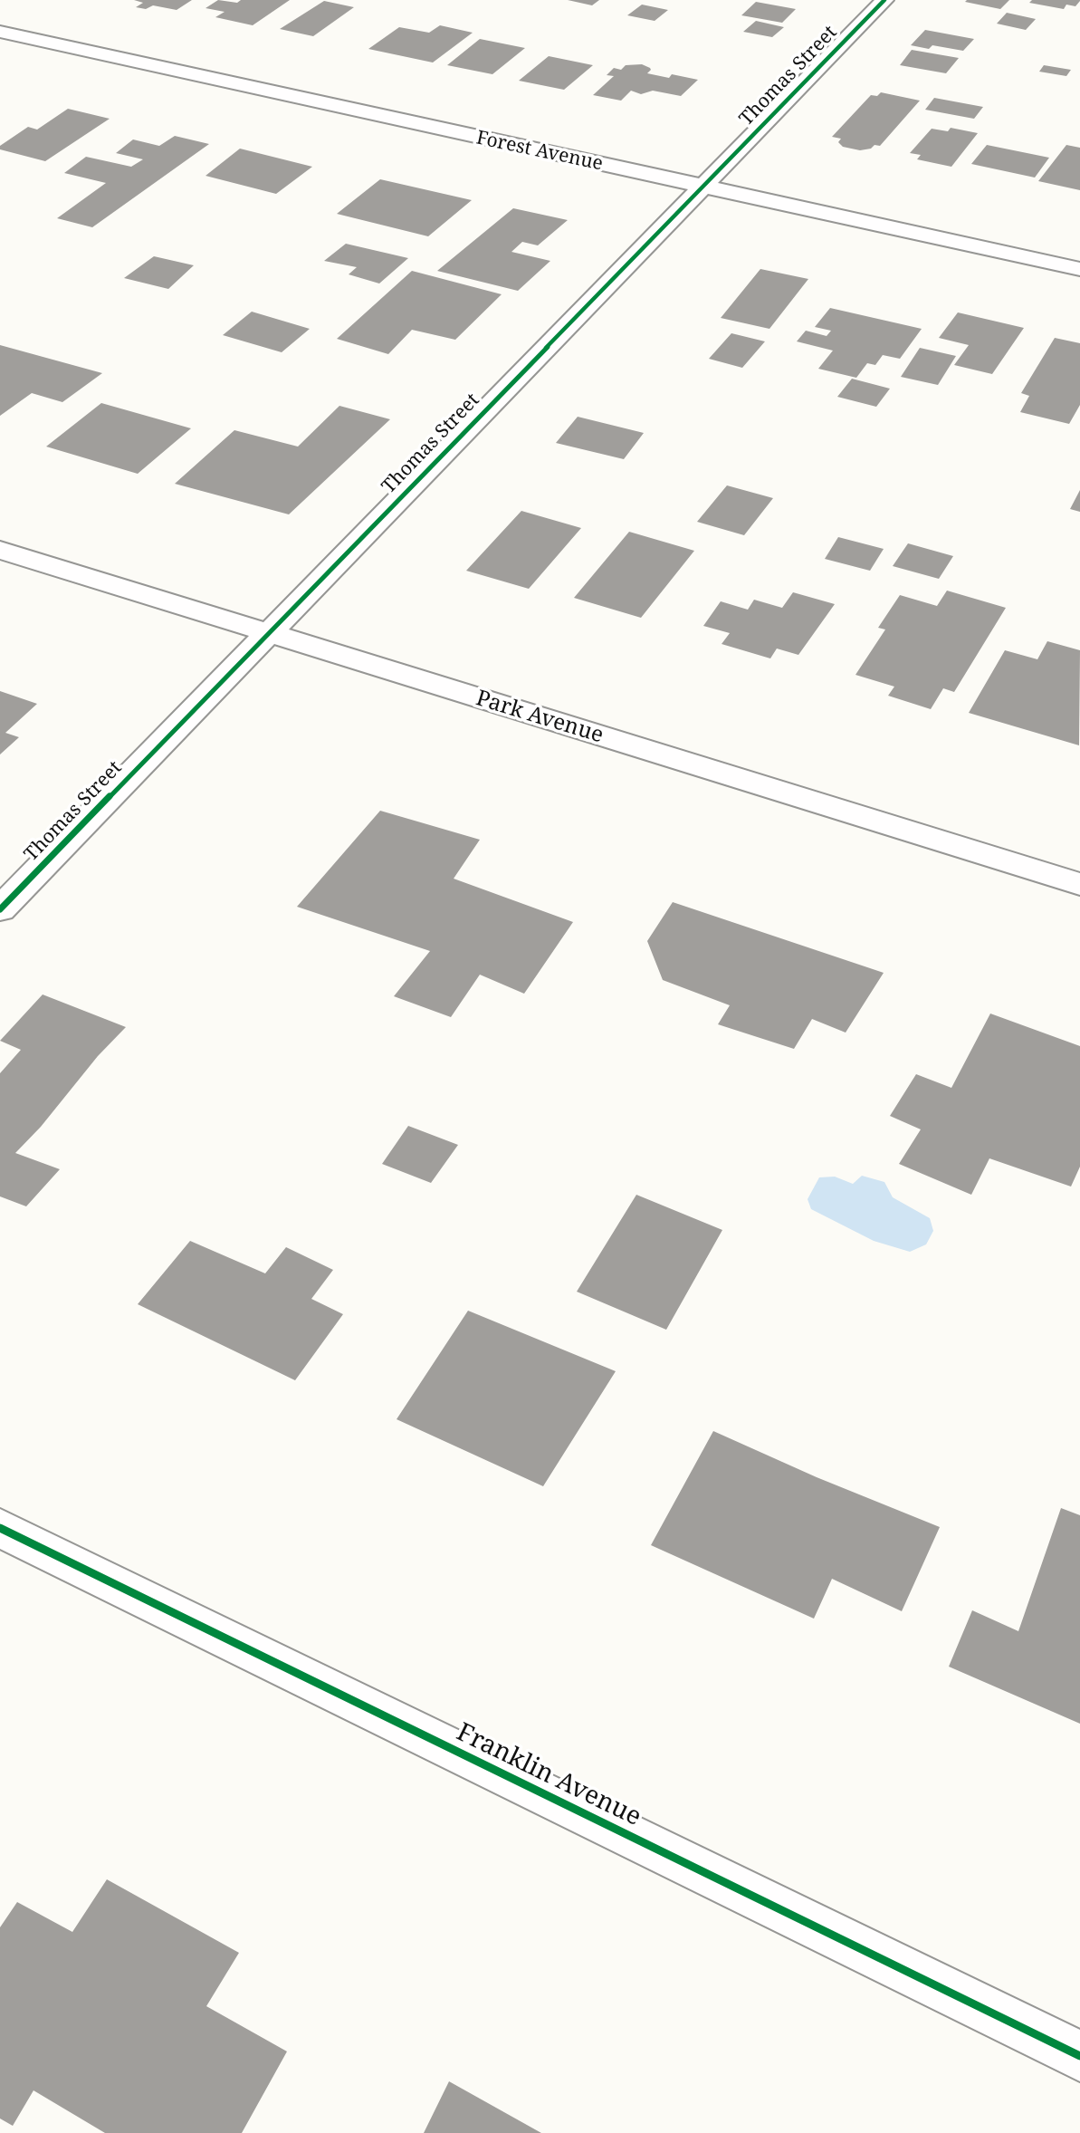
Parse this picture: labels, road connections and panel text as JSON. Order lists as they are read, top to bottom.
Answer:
{
  "streets": {
    "street": [
      "Thomas Street",
      "Forest Avenue",
      "Park Avenue",
      "Franklin Avenue"
    ]
  },
  "crossings": [
    ["Thomas Street", "Forest Avenue"],
    ["Thomas Street", "Park Avenue"]
  ]
}
